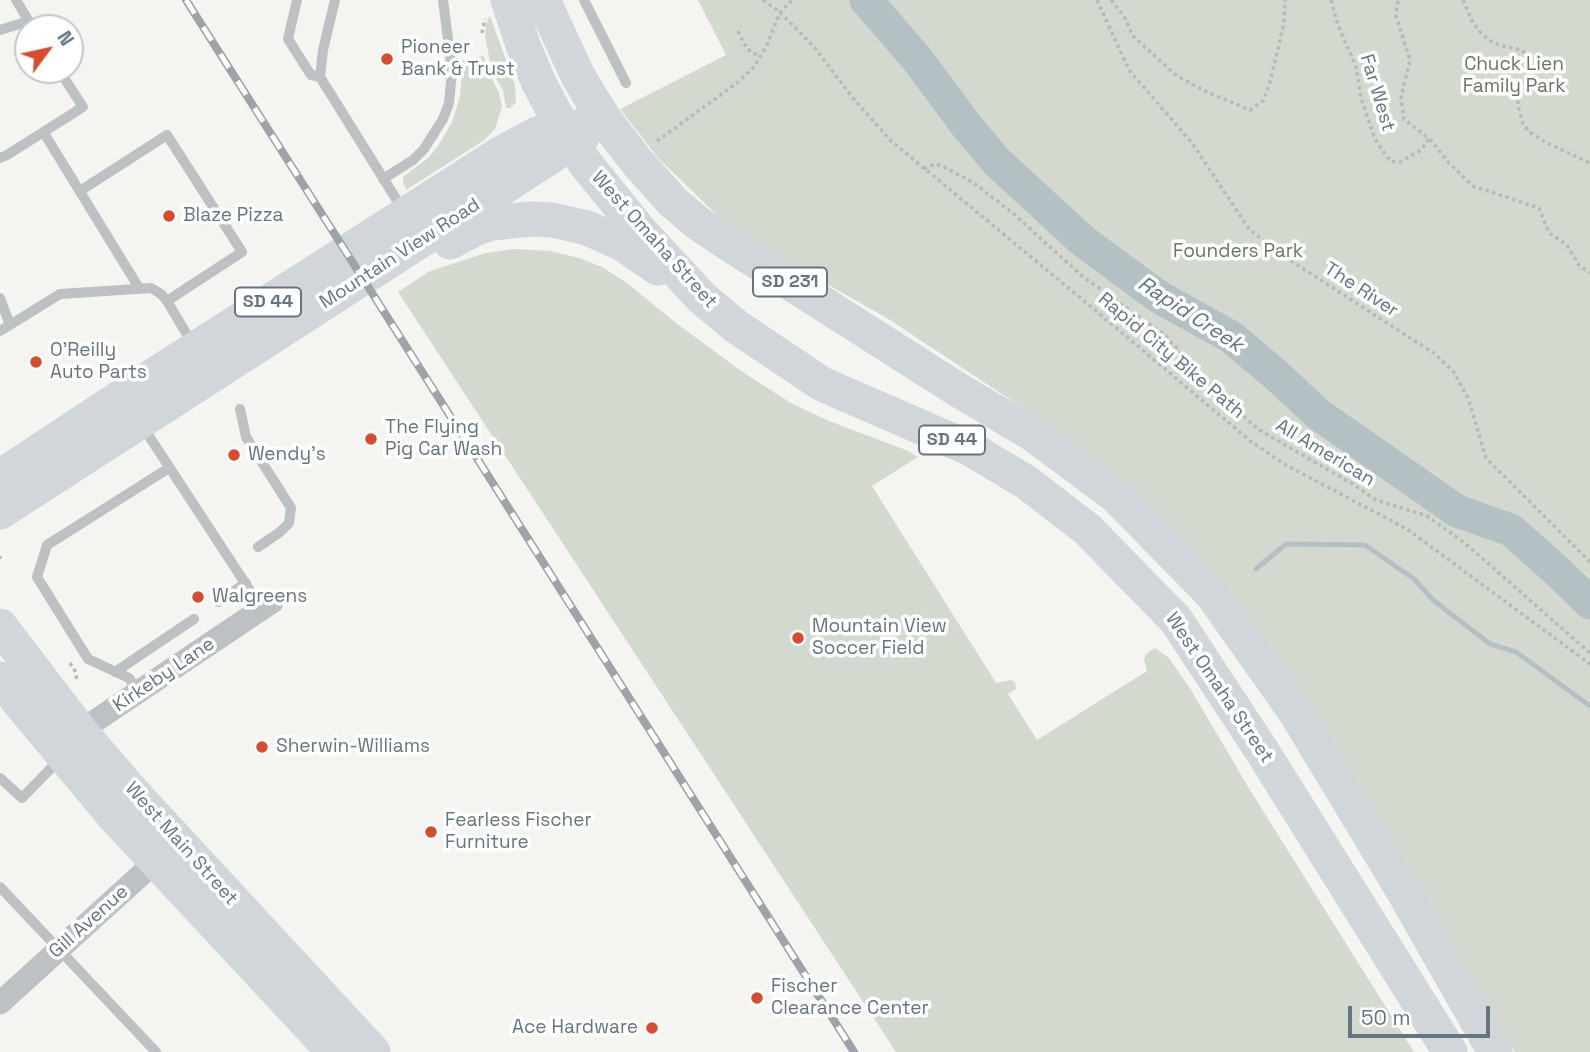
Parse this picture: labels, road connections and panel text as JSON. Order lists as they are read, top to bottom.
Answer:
{
  "streets": {
    "main road": [
      "West Omaha Street",
      "Mountain View Road",
      "SD 231",
      "SD 44",
      "West Main Street"
    ],
    "street": ["Kirkeby Lane", "Gill Avenue"],
    "path": [
      "Far West",
      "The River",
      "Rapid City Bike Path",
      "All American"
    ]
  },
  "crossings": [
    ["West Omaha Street", "Mountain View Road"],
    ["West Omaha Street", "SD 44"],
    ["Mountain View Road", "SD 44"],
    ["Rapid City Bike Path", "All American"],
    ["Kirkeby Lane", "West Main Street"],
    ["West Main Street", "Gill Avenue"]
  ],
  "water": ["Rapid Creek"],
  "parks": ["Chuck Lien Family Park", "Founders Park"],
  "places": [
    "Pioneer Bank & Trust",
    "Blaze Pizza",
    "O'Reilly Auto Parts",
    "The Flying Pig Car Wash",
    "Wendy's",
    "Walgreens",
    "Mountain View Soccer Field",
    "Sherwin-Williams",
    "Fearless Fischer Furniture",
    "Fischer Clearance Center",
    "Ace Hardware"
  ],
  "scale_bar": "50 m",
  "north": "top right"
}
